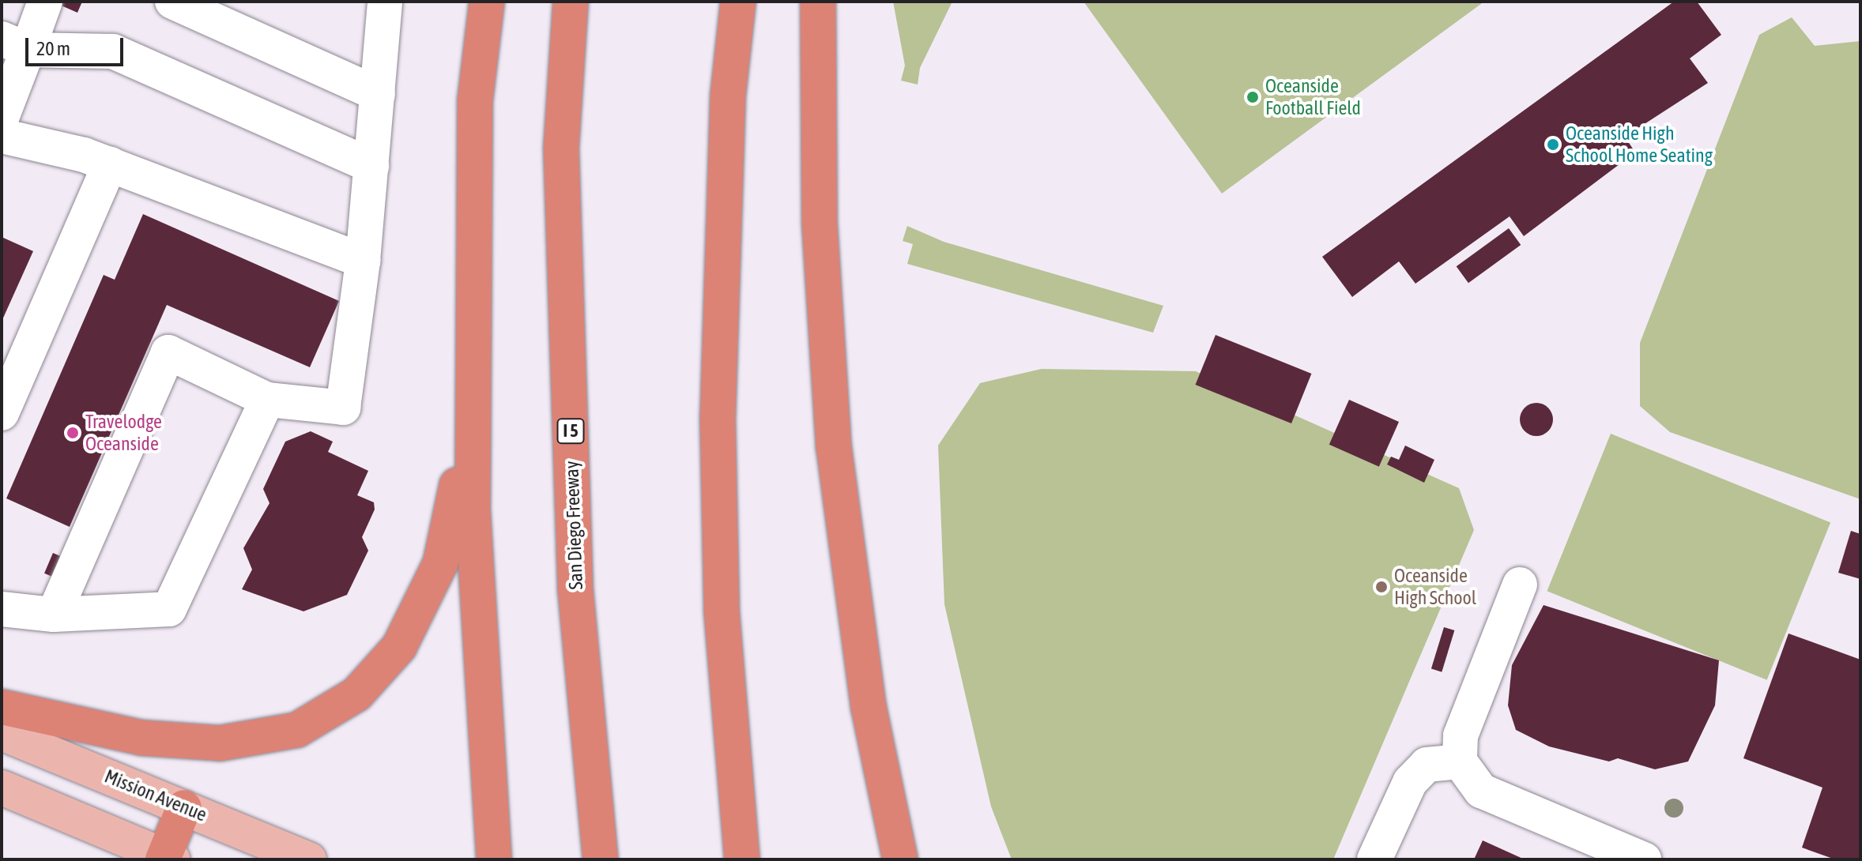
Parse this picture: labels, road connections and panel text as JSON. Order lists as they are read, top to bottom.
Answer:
{
  "streets": {
    "highway": ["I 5", "San Diego Freeway"],
    "main road": ["Mission Avenue"]
  },
  "places": [
    "Oceanside Football Field",
    "Oceanside High School Home Seating",
    "Travelodge Oceanside",
    "Oceanside High School"
  ],
  "scale_bar": "20 m"
}
